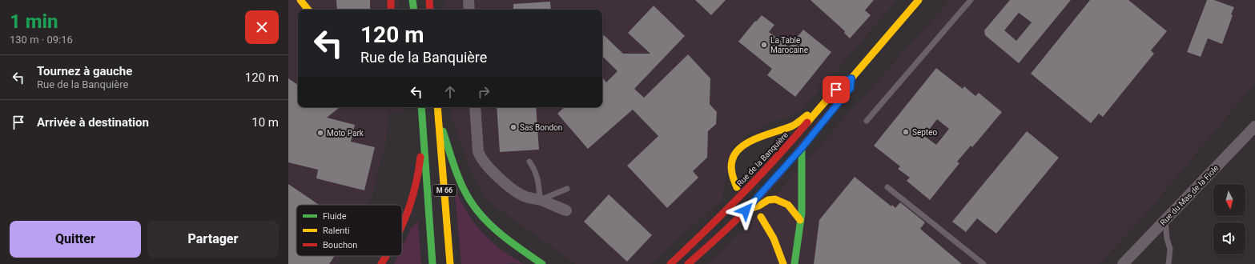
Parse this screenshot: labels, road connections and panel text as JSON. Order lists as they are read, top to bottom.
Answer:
{
  "streets": {
    "main road": ["Rue de la Banquière", "M 66"],
    "street": ["Rue du Mas de la Fiole"]
  },
  "places": [
    "La Table Marocaine",
    "Sas Bondon",
    "Septeo",
    "Moto Park"
  ],
  "legend": ["Fluide", "Ralenti", "Bouchon"],
  "north": "bottom",
  "page": {
    "heading": ["1 min", "130 m · 09:16"],
    "turn": ["120 m", "Rue de la Banquière"],
    "list": [
      {
        "name": "Tournez à gauche",
        "note": "Rue de la Banquière",
        "value": "120 m"
      },
      {
        "name": "Arrivée à destination",
        "value": "10 m"
      }
    ],
    "buttons": ["Quitter", "Partager"]
  }
}
